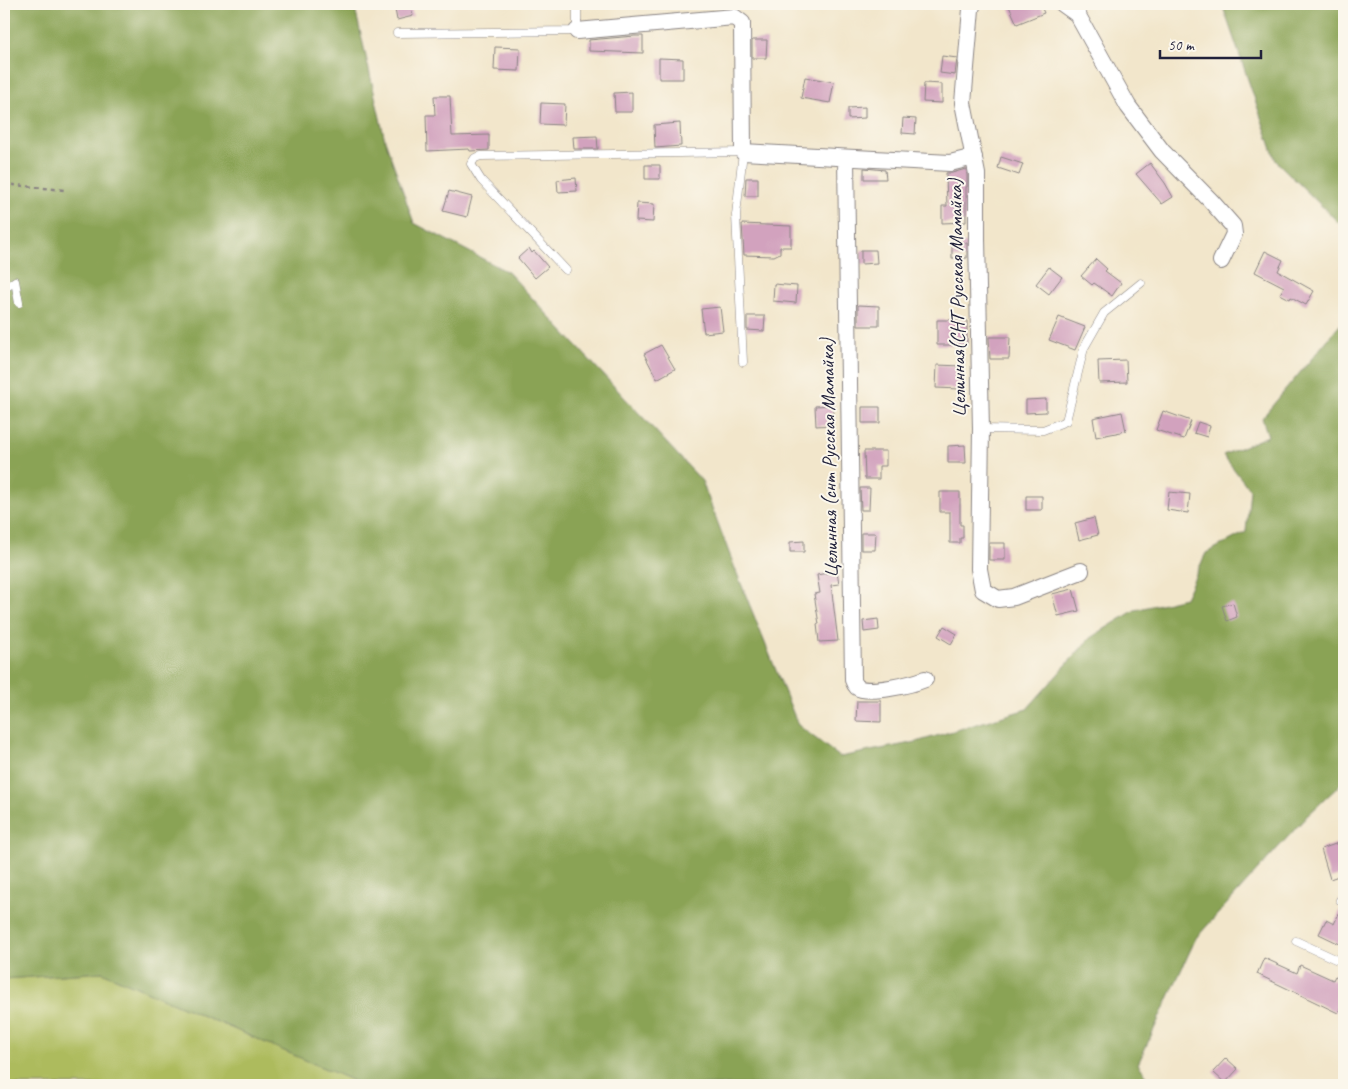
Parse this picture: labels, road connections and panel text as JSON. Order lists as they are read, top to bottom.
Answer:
{
  "streets": {
    "street": ["Целинная(СНТ Русская Мамайка)", "Целинная (снт Русская Мамайка)"]
  },
  "crossings": [
    ["Целинная(СНТ Русская Мамайка)", "Целинная (снт Русская Мамайка)"]
  ],
  "scale_bar": "50 m"
}
